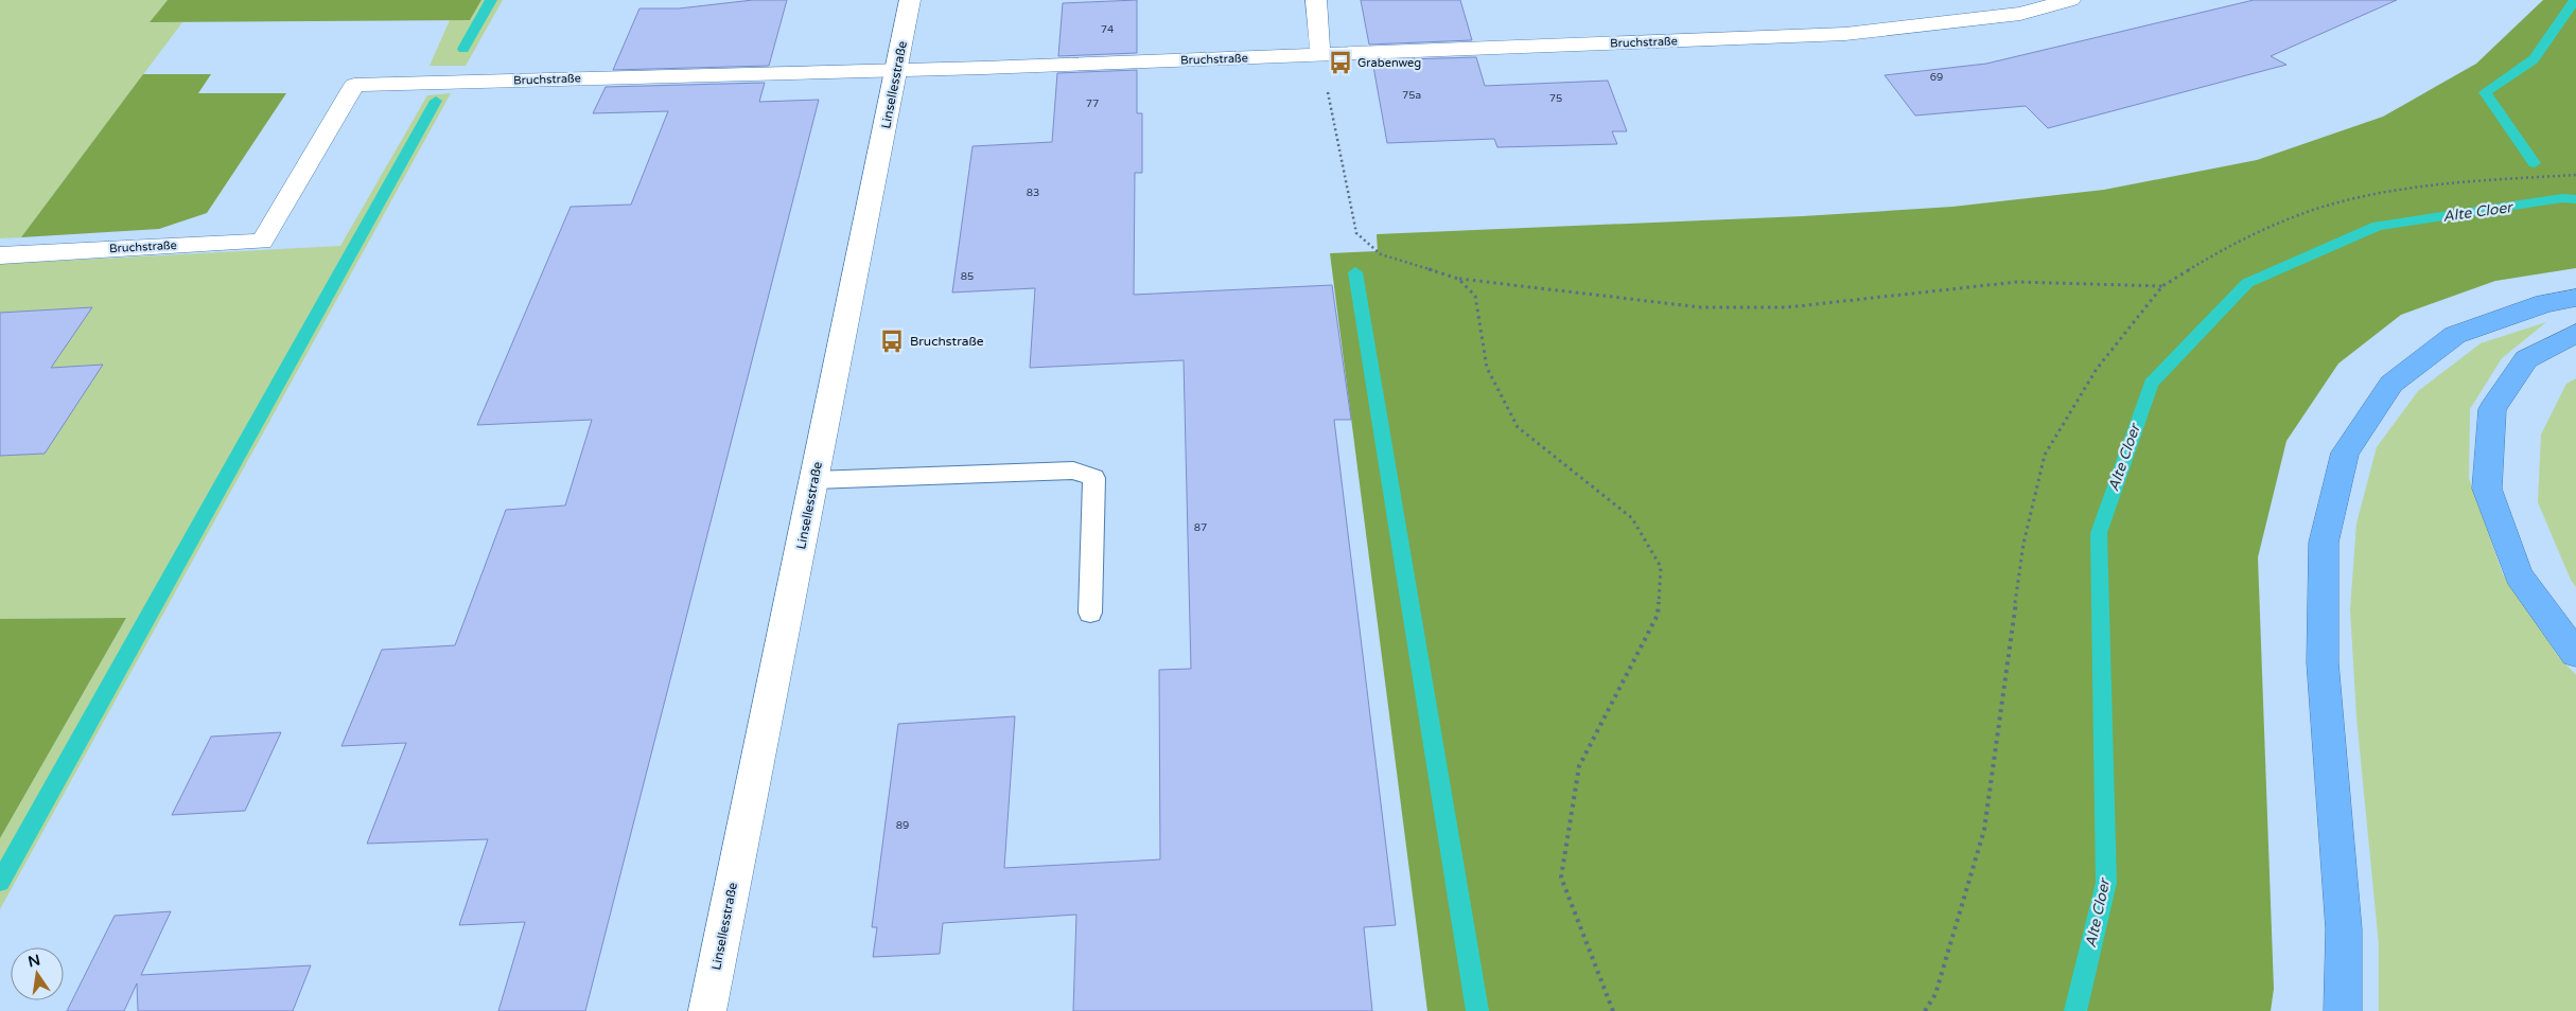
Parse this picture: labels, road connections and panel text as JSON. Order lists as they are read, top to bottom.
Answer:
{
  "streets": {
    "street": ["Bruchstraße", "Linsellesstraße"]
  },
  "crossings": [
    ["Bruchstraße", "Linsellesstraße"]
  ],
  "water": ["Alte Cloer"],
  "places": {
    "bus stop": ["Grabenweg", "Bruchstraße"]
  },
  "house_numbers": [
    "74",
    "69",
    "75a",
    "75",
    "77",
    "83",
    "85",
    "87",
    "89"
  ],
  "north": "top"
}
